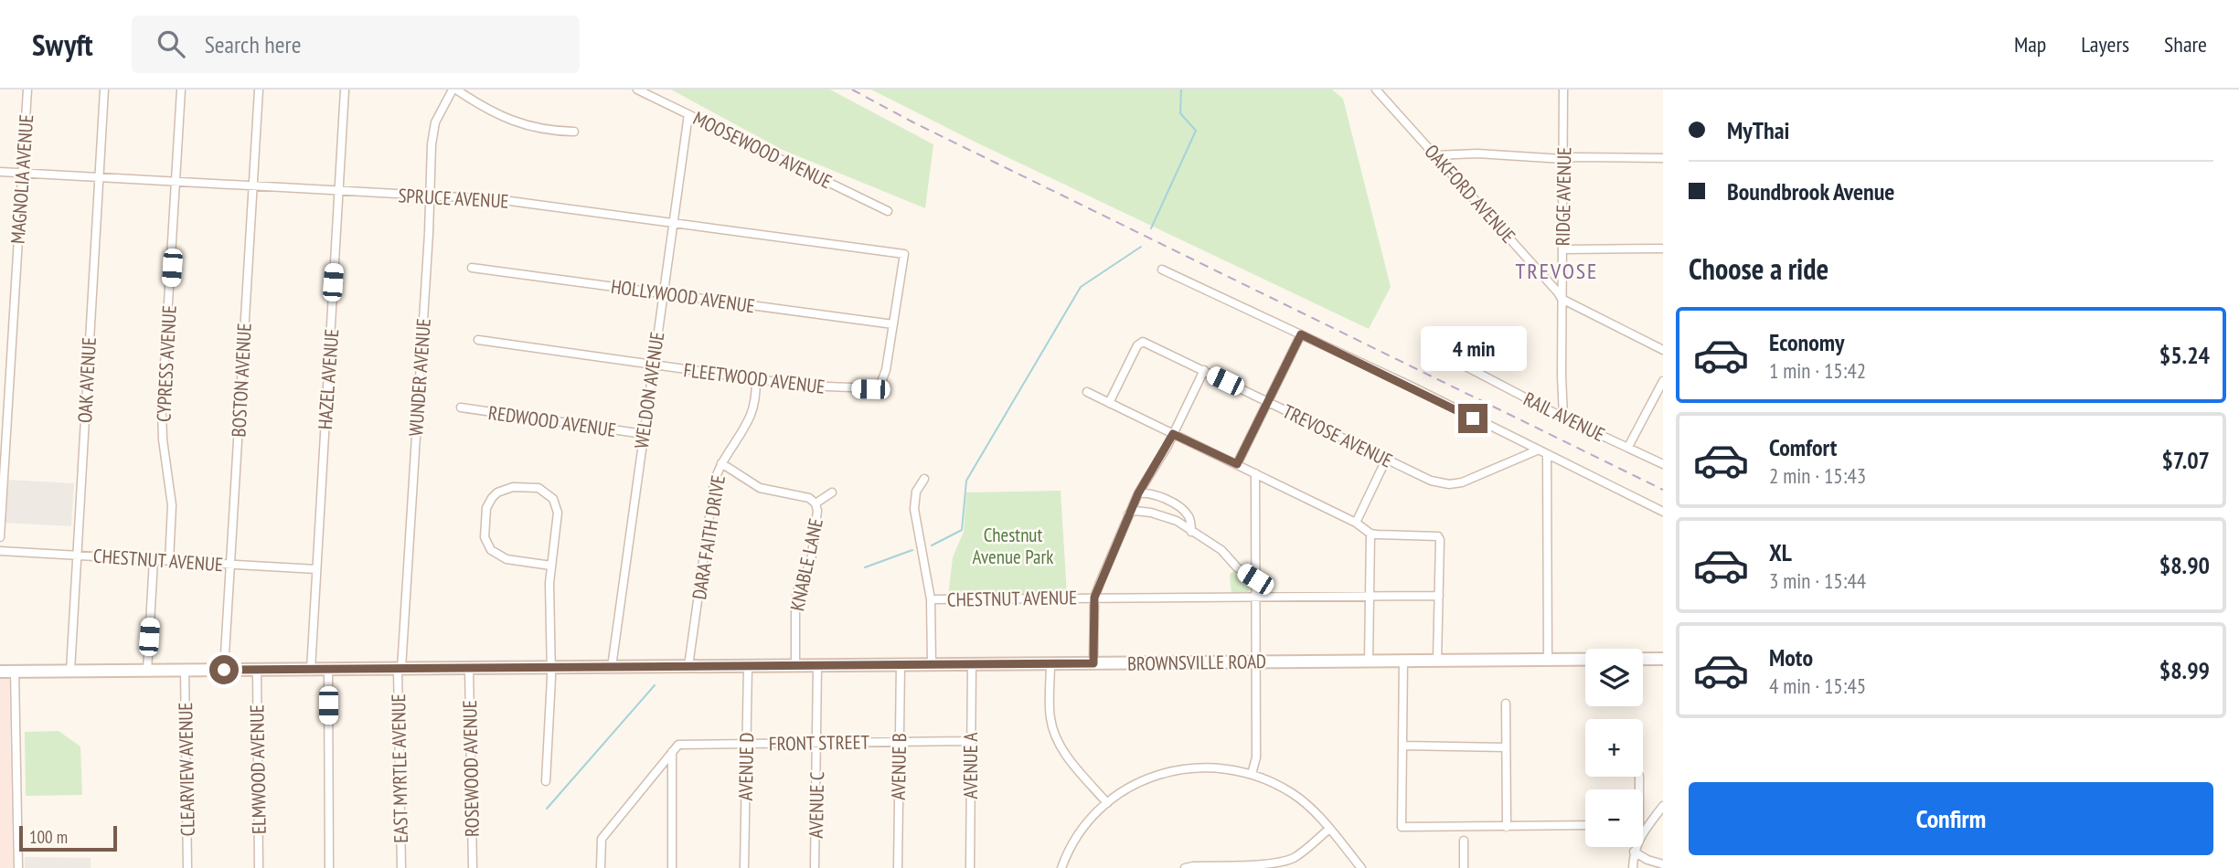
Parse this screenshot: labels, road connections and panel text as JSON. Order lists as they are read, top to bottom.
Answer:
{
  "streets": {
    "street": [
      "MOOSEWOOD AVENUE",
      "MAGNOLIA AVENUE",
      "OAKFORD AVENUE",
      "RIDGE AVENUE",
      "SPRUCE AVENUE",
      "HOLLYWOOD AVENUE",
      "CYPRESS AVENUE",
      "WUNDER AVENUE",
      "FLEETWOOD AVENUE",
      "HAZEL AVENUE",
      "OAK AVENUE",
      "BOSTON AVENUE",
      "WELDON AVENUE",
      "RAIL AVENUE",
      "REDWOOD AVENUE",
      "TREVOSE AVENUE",
      "DARA FAITH DRIVE",
      "CHESTNUT AVENUE",
      "KNABLE LANE",
      "BROWNSVILLE ROAD",
      "FRONT STREET",
      "AVENUE A",
      "AVENUE D",
      "AVENUE B",
      "EAST MYRTLE AVENUE",
      "ROSEWOOD AVENUE",
      "CLEARVIEW AVENUE",
      "ELMWOOD AVENUE",
      "AVENUE C"
    ]
  },
  "crossings": [
    ["MOOSEWOOD AVENUE", "WELDON AVENUE"],
    ["MAGNOLIA AVENUE", "SPRUCE AVENUE"],
    ["OAKFORD AVENUE", "RIDGE AVENUE"],
    ["RIDGE AVENUE", "RAIL AVENUE"],
    ["SPRUCE AVENUE", "HOLLYWOOD AVENUE"],
    ["SPRUCE AVENUE", "CYPRESS AVENUE"],
    ["SPRUCE AVENUE", "WUNDER AVENUE"],
    ["SPRUCE AVENUE", "FLEETWOOD AVENUE"],
    ["SPRUCE AVENUE", "HAZEL AVENUE"],
    ["SPRUCE AVENUE", "OAK AVENUE"],
    ["SPRUCE AVENUE", "BOSTON AVENUE"],
    ["SPRUCE AVENUE", "WELDON AVENUE"],
    ["HOLLYWOOD AVENUE", "FLEETWOOD AVENUE"],
    ["HOLLYWOOD AVENUE", "WELDON AVENUE"],
    ["CYPRESS AVENUE", "CHESTNUT AVENUE"],
    ["WUNDER AVENUE", "BROWNSVILLE ROAD"],
    ["WUNDER AVENUE", "EAST MYRTLE AVENUE"],
    ["FLEETWOOD AVENUE", "WELDON AVENUE"],
    ["FLEETWOOD AVENUE", "DARA FAITH DRIVE"],
    ["HAZEL AVENUE", "CHESTNUT AVENUE"],
    ["HAZEL AVENUE", "BROWNSVILLE ROAD"],
    ["OAK AVENUE", "CHESTNUT AVENUE"],
    ["OAK AVENUE", "BROWNSVILLE ROAD"],
    ["BOSTON AVENUE", "CHESTNUT AVENUE"],
    ["BOSTON AVENUE", "BROWNSVILLE ROAD"],
    ["WELDON AVENUE", "REDWOOD AVENUE"],
    ["WELDON AVENUE", "BROWNSVILLE ROAD"],
    ["DARA FAITH DRIVE", "BROWNSVILLE ROAD"],
    ["KNABLE LANE", "BROWNSVILLE ROAD"],
    ["BROWNSVILLE ROAD", "AVENUE A"],
    ["BROWNSVILLE ROAD", "AVENUE D"],
    ["BROWNSVILLE ROAD", "AVENUE B"],
    ["BROWNSVILLE ROAD", "EAST MYRTLE AVENUE"],
    ["BROWNSVILLE ROAD", "ROSEWOOD AVENUE"],
    ["BROWNSVILLE ROAD", "CLEARVIEW AVENUE"],
    ["BROWNSVILLE ROAD", "ELMWOOD AVENUE"],
    ["BROWNSVILLE ROAD", "AVENUE C"],
    ["FRONT STREET", "AVENUE A"],
    ["FRONT STREET", "AVENUE D"],
    ["FRONT STREET", "AVENUE B"],
    ["FRONT STREET", "AVENUE C"]
  ],
  "districts": ["TREVOSE"],
  "parks": ["Chestnut Avenue Park"],
  "scale_bar": "100 m",
  "page": {
    "header": "Swyft",
    "search": "Search here",
    "nav": ["Map", "Layers", "Share"],
    "banner": ["MyThai", "Boundbrook Avenue"],
    "heading": "Choose a ride",
    "list": [
      {
        "name": "Economy",
        "note": "1 min · 15:42",
        "value": "$5.24"
      },
      {
        "name": "Comfort",
        "note": "2 min · 15:43",
        "value": "$7.07"
      },
      {
        "name": "XL",
        "note": "3 min · 15:44",
        "value": "$8.90"
      },
      {
        "name": "Moto",
        "note": "4 min · 15:45",
        "value": "$8.99"
      }
    ],
    "bubble": "4 min",
    "map_buttons": ["+", "−"],
    "buttons": "Confirm",
    "scale": "100 m"
  }
}
